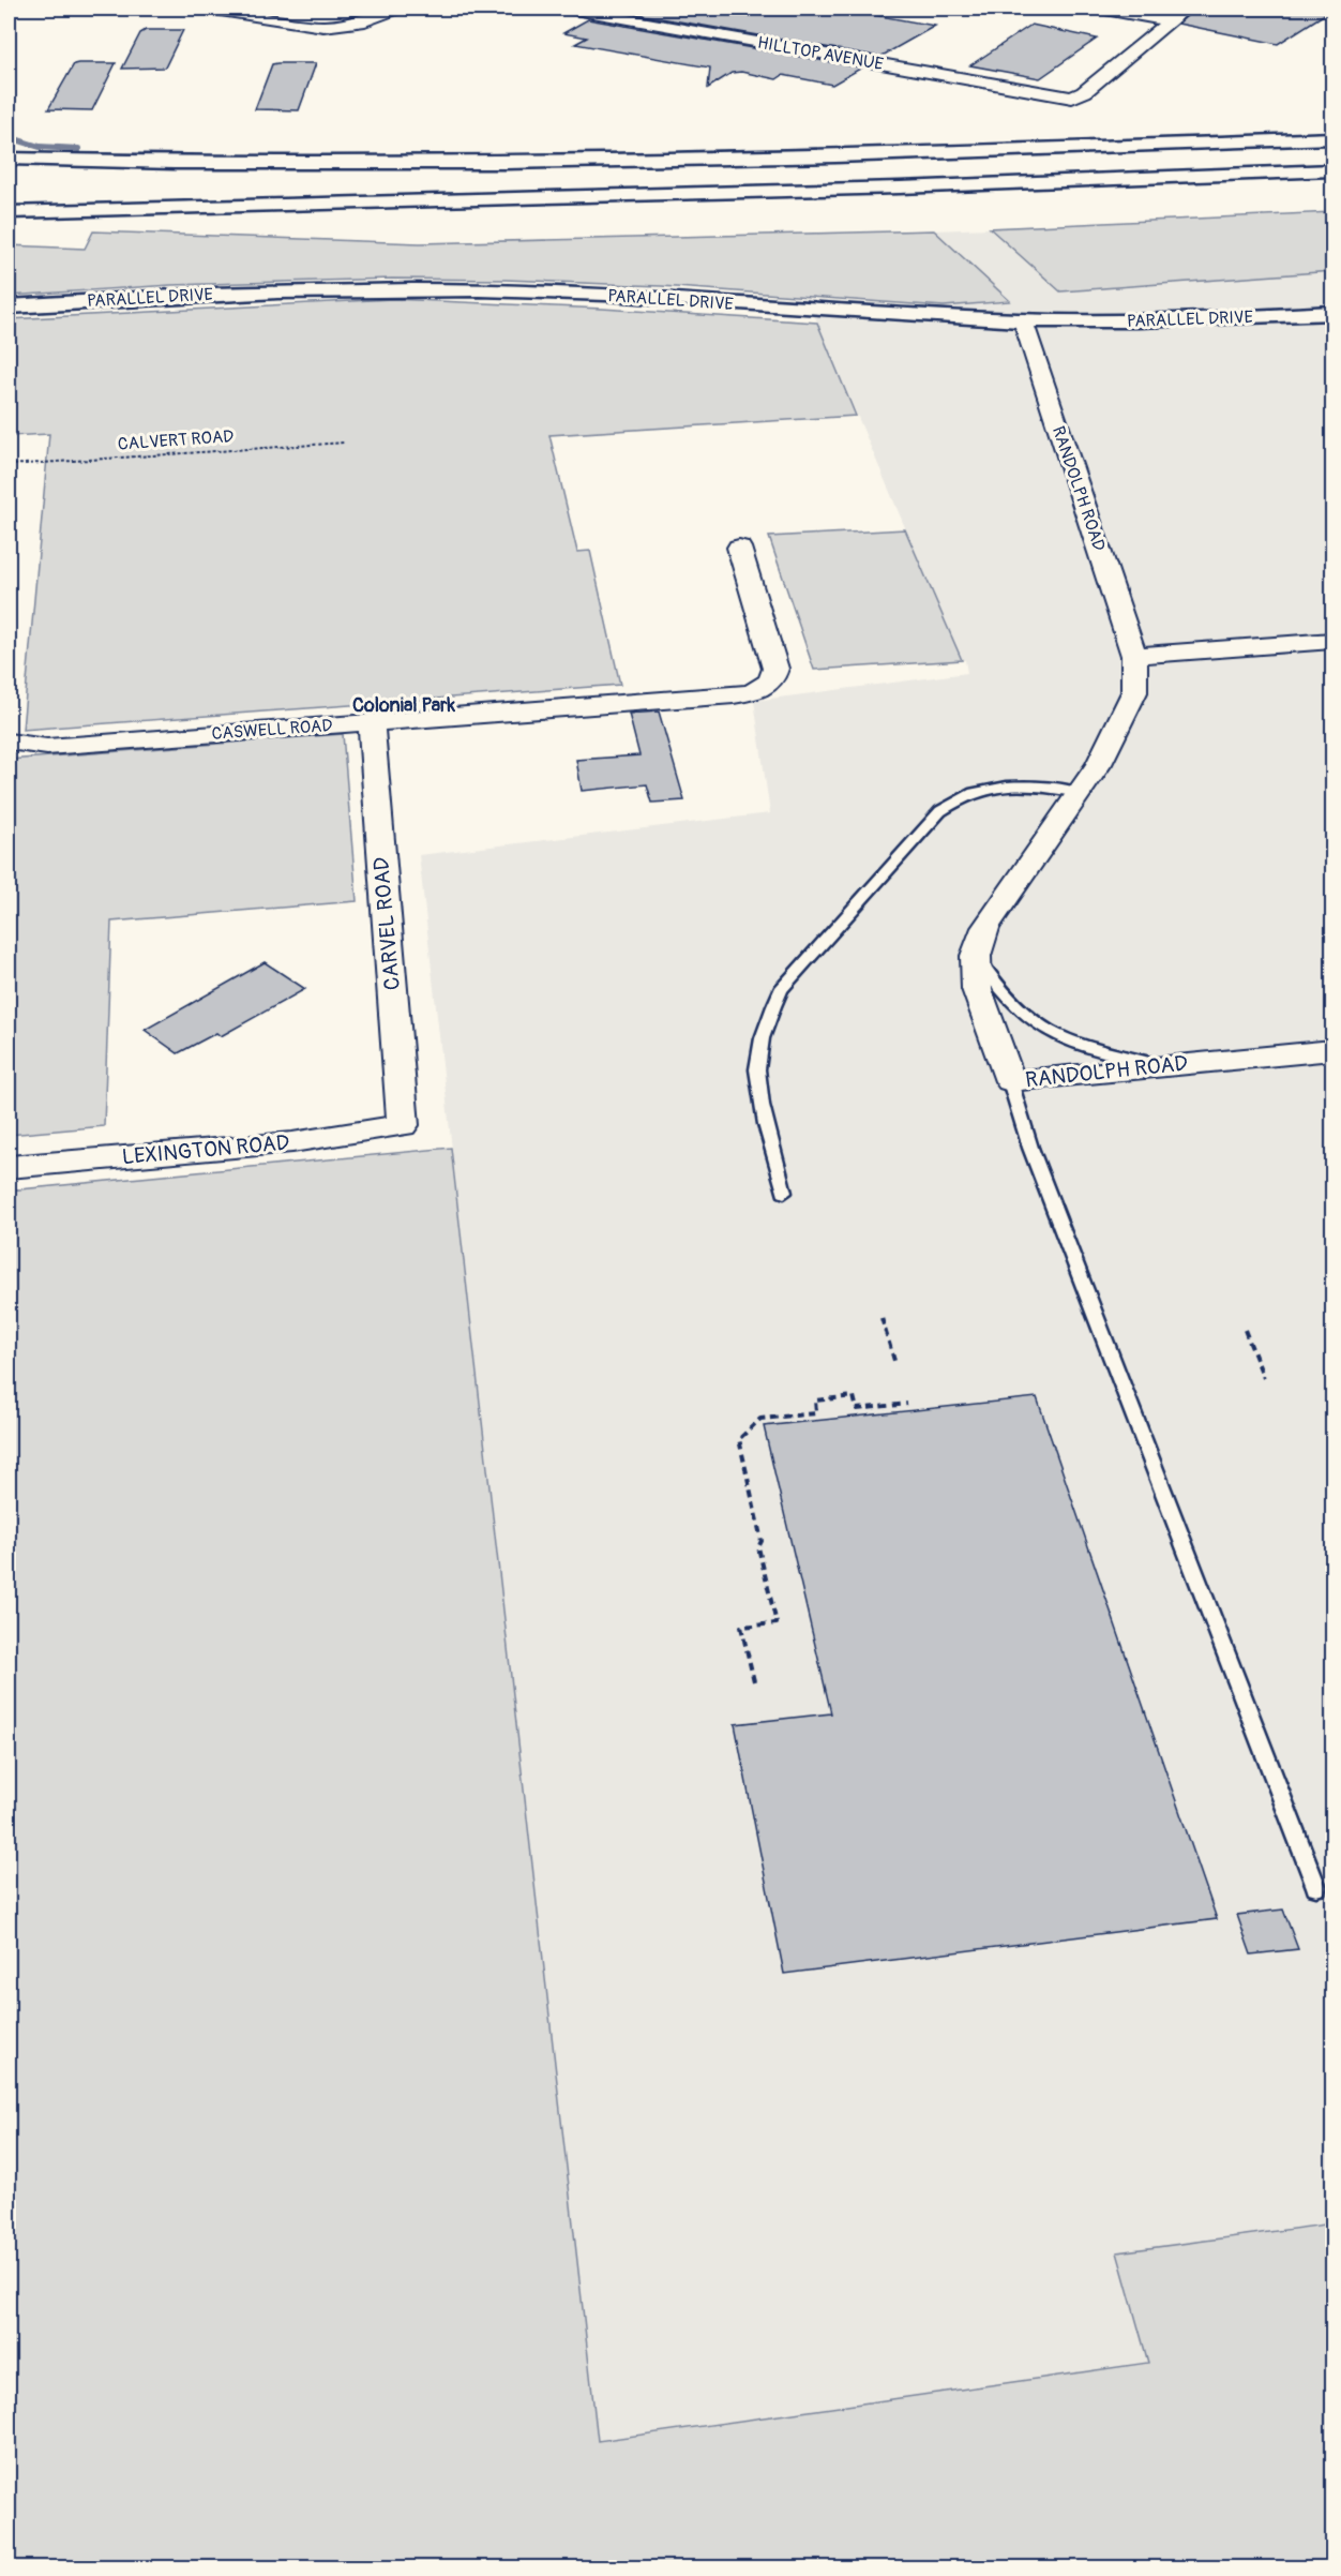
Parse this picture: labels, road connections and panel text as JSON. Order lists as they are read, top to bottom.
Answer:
{
  "streets": {
    "main road": ["PARALLEL DRIVE"],
    "street": [
      "HILLTOP AVENUE",
      "RANDOLPH ROAD",
      "CASWELL ROAD",
      "CARVEL ROAD",
      "LEXINGTON ROAD"
    ],
    "path": ["CALVERT ROAD"]
  },
  "crossings": [
    ["PARALLEL DRIVE", "RANDOLPH ROAD"],
    ["CASWELL ROAD", "CARVEL ROAD"],
    ["CARVEL ROAD", "LEXINGTON ROAD"]
  ],
  "districts": ["Colonial Park"]
}
